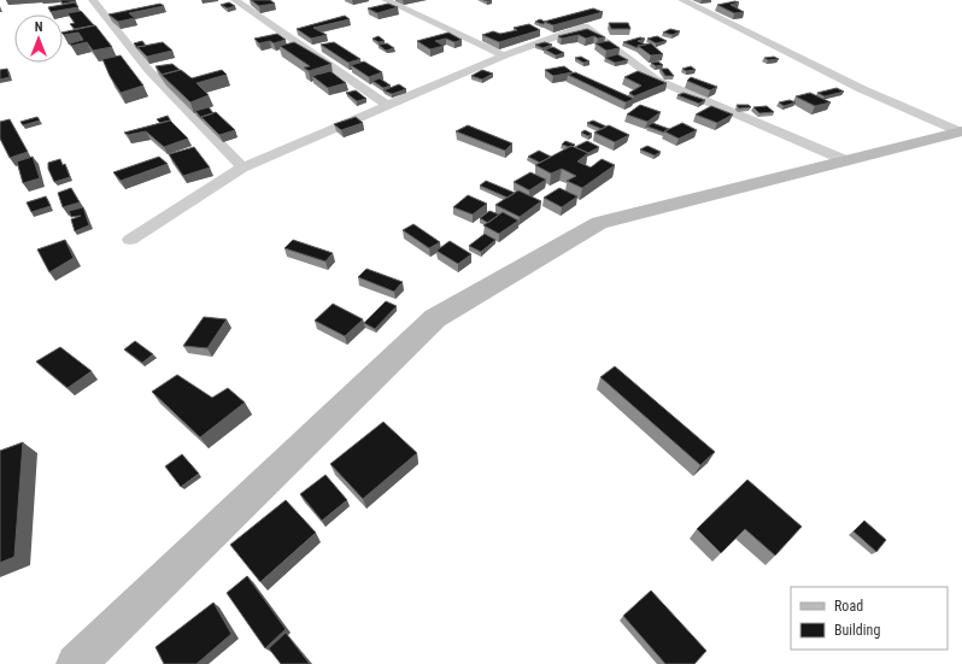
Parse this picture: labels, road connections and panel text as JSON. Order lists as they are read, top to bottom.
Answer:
{
  "legend": ["Road", "Building"],
  "north": "top"
}
